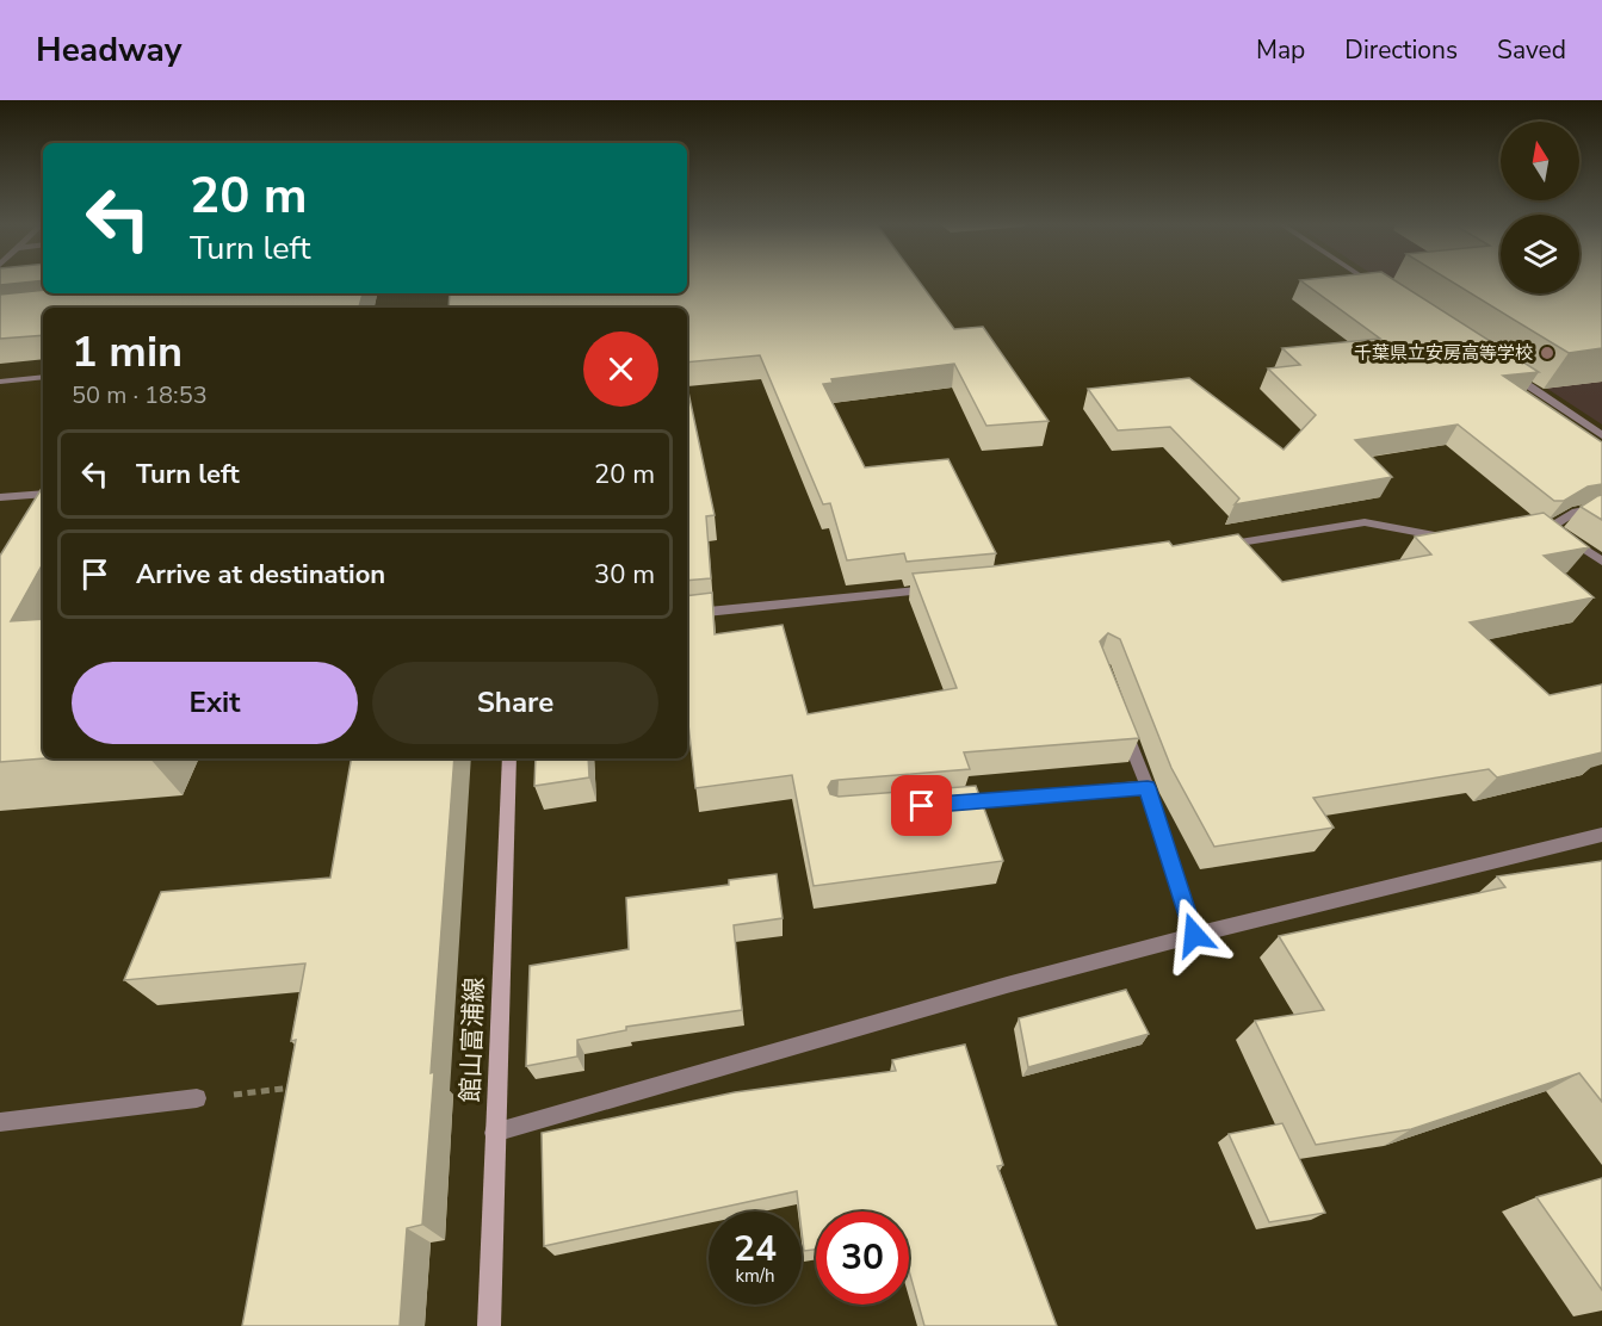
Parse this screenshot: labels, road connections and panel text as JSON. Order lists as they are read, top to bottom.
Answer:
{
  "streets": {
    "main road": ["館山富浦線"]
  },
  "places": ["千葉県立安房高等学校"],
  "north": "top",
  "page": {
    "header": "Headway",
    "nav": ["Map", "Directions", "Saved"],
    "turn": ["20 m", "Turn left"],
    "heading": ["1 min", "50 m · 18:53"],
    "list": [
      {
        "name": "Turn left",
        "value": "20 m"
      },
      {
        "name": "Arrive at destination",
        "value": "30 m"
      }
    ],
    "buttons": ["Exit", "Share"],
    "speed": "24 km/h",
    "limit": "30"
  }
}
